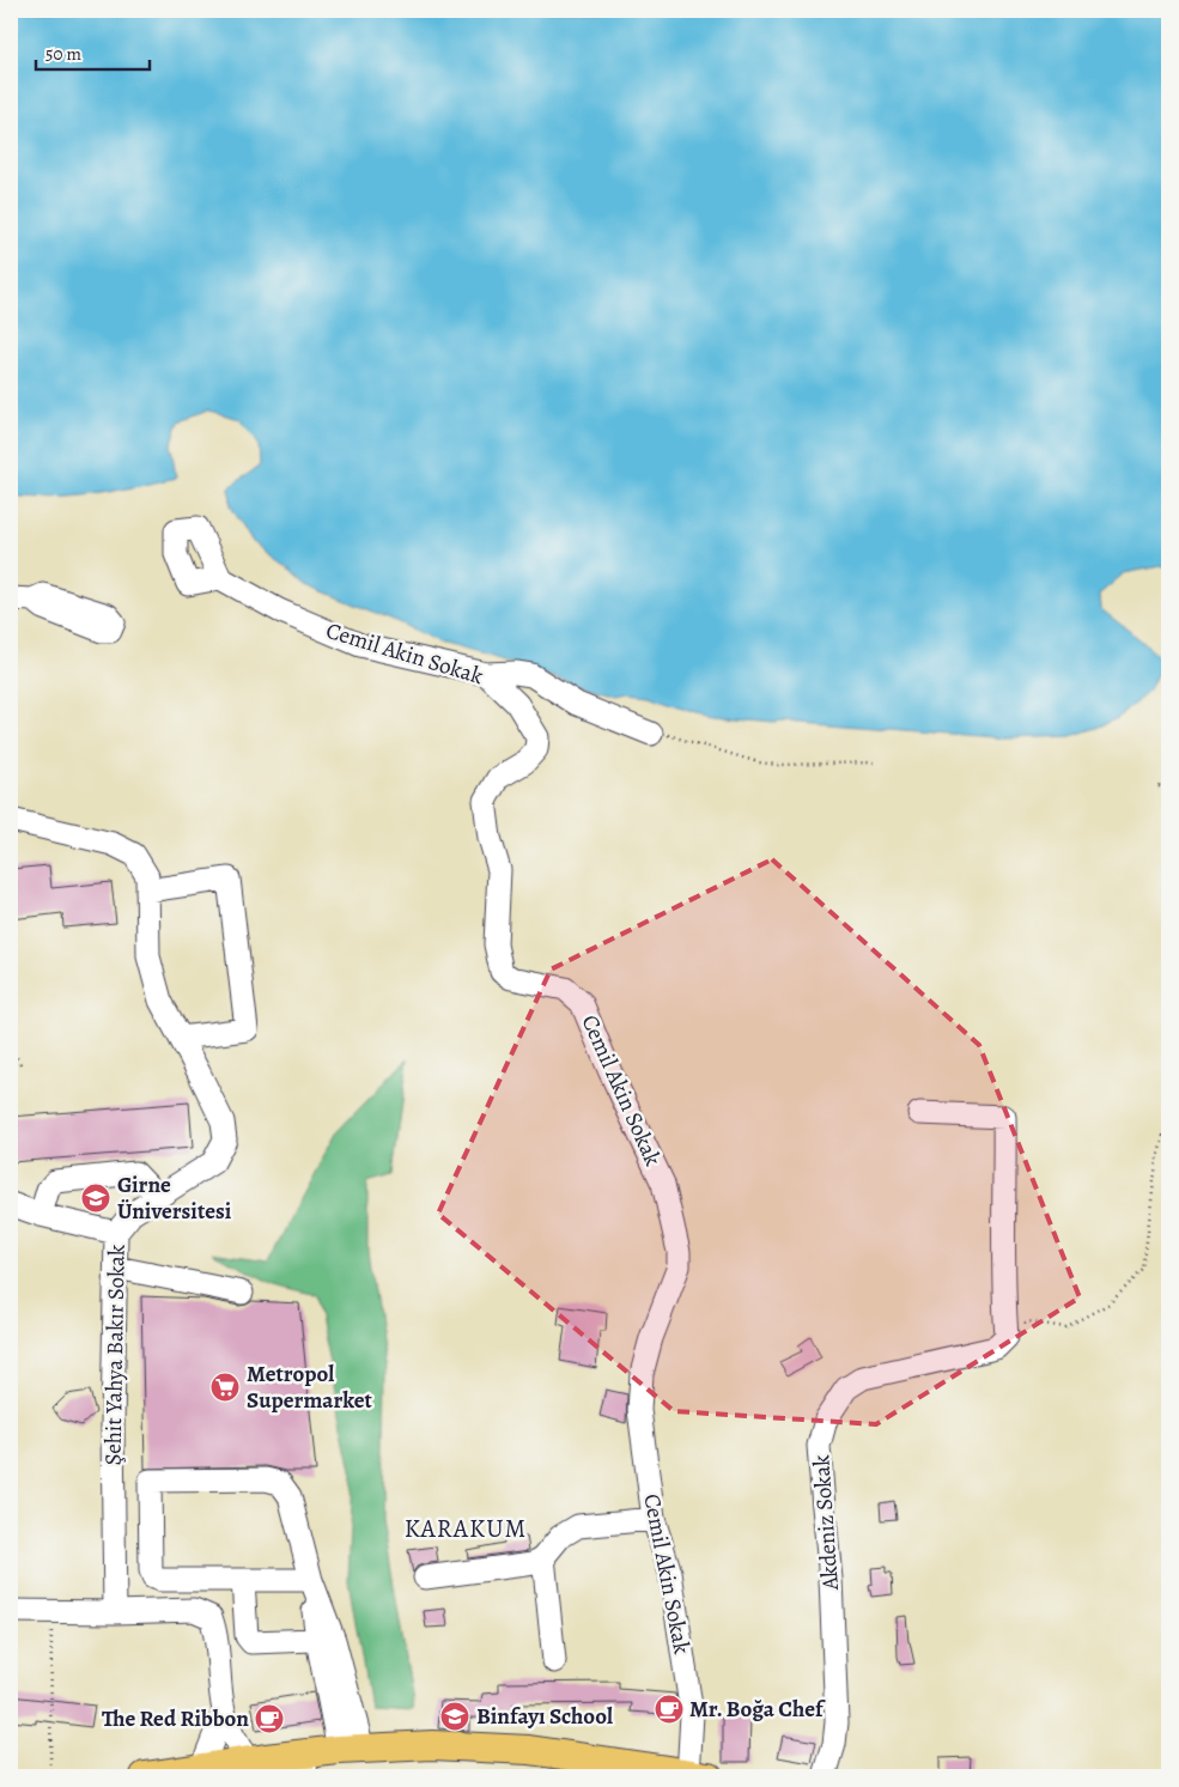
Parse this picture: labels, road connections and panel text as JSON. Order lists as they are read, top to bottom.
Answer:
{
  "streets": {
    "street": ["Cemil Akin Sokak", "Şehit Yahya Bakır Sokak", "Akdeniz Sokak"]
  },
  "districts": ["KARAKUM"],
  "places": {
    "school or university": ["Girne Üniversitesi", "Binfayı School"],
    "supermarket": ["Metropol Supermarket"],
    "cafe": ["Mr. Boğa Chef", "The Red Ribbon"]
  },
  "scale_bar": "50 m"
}
